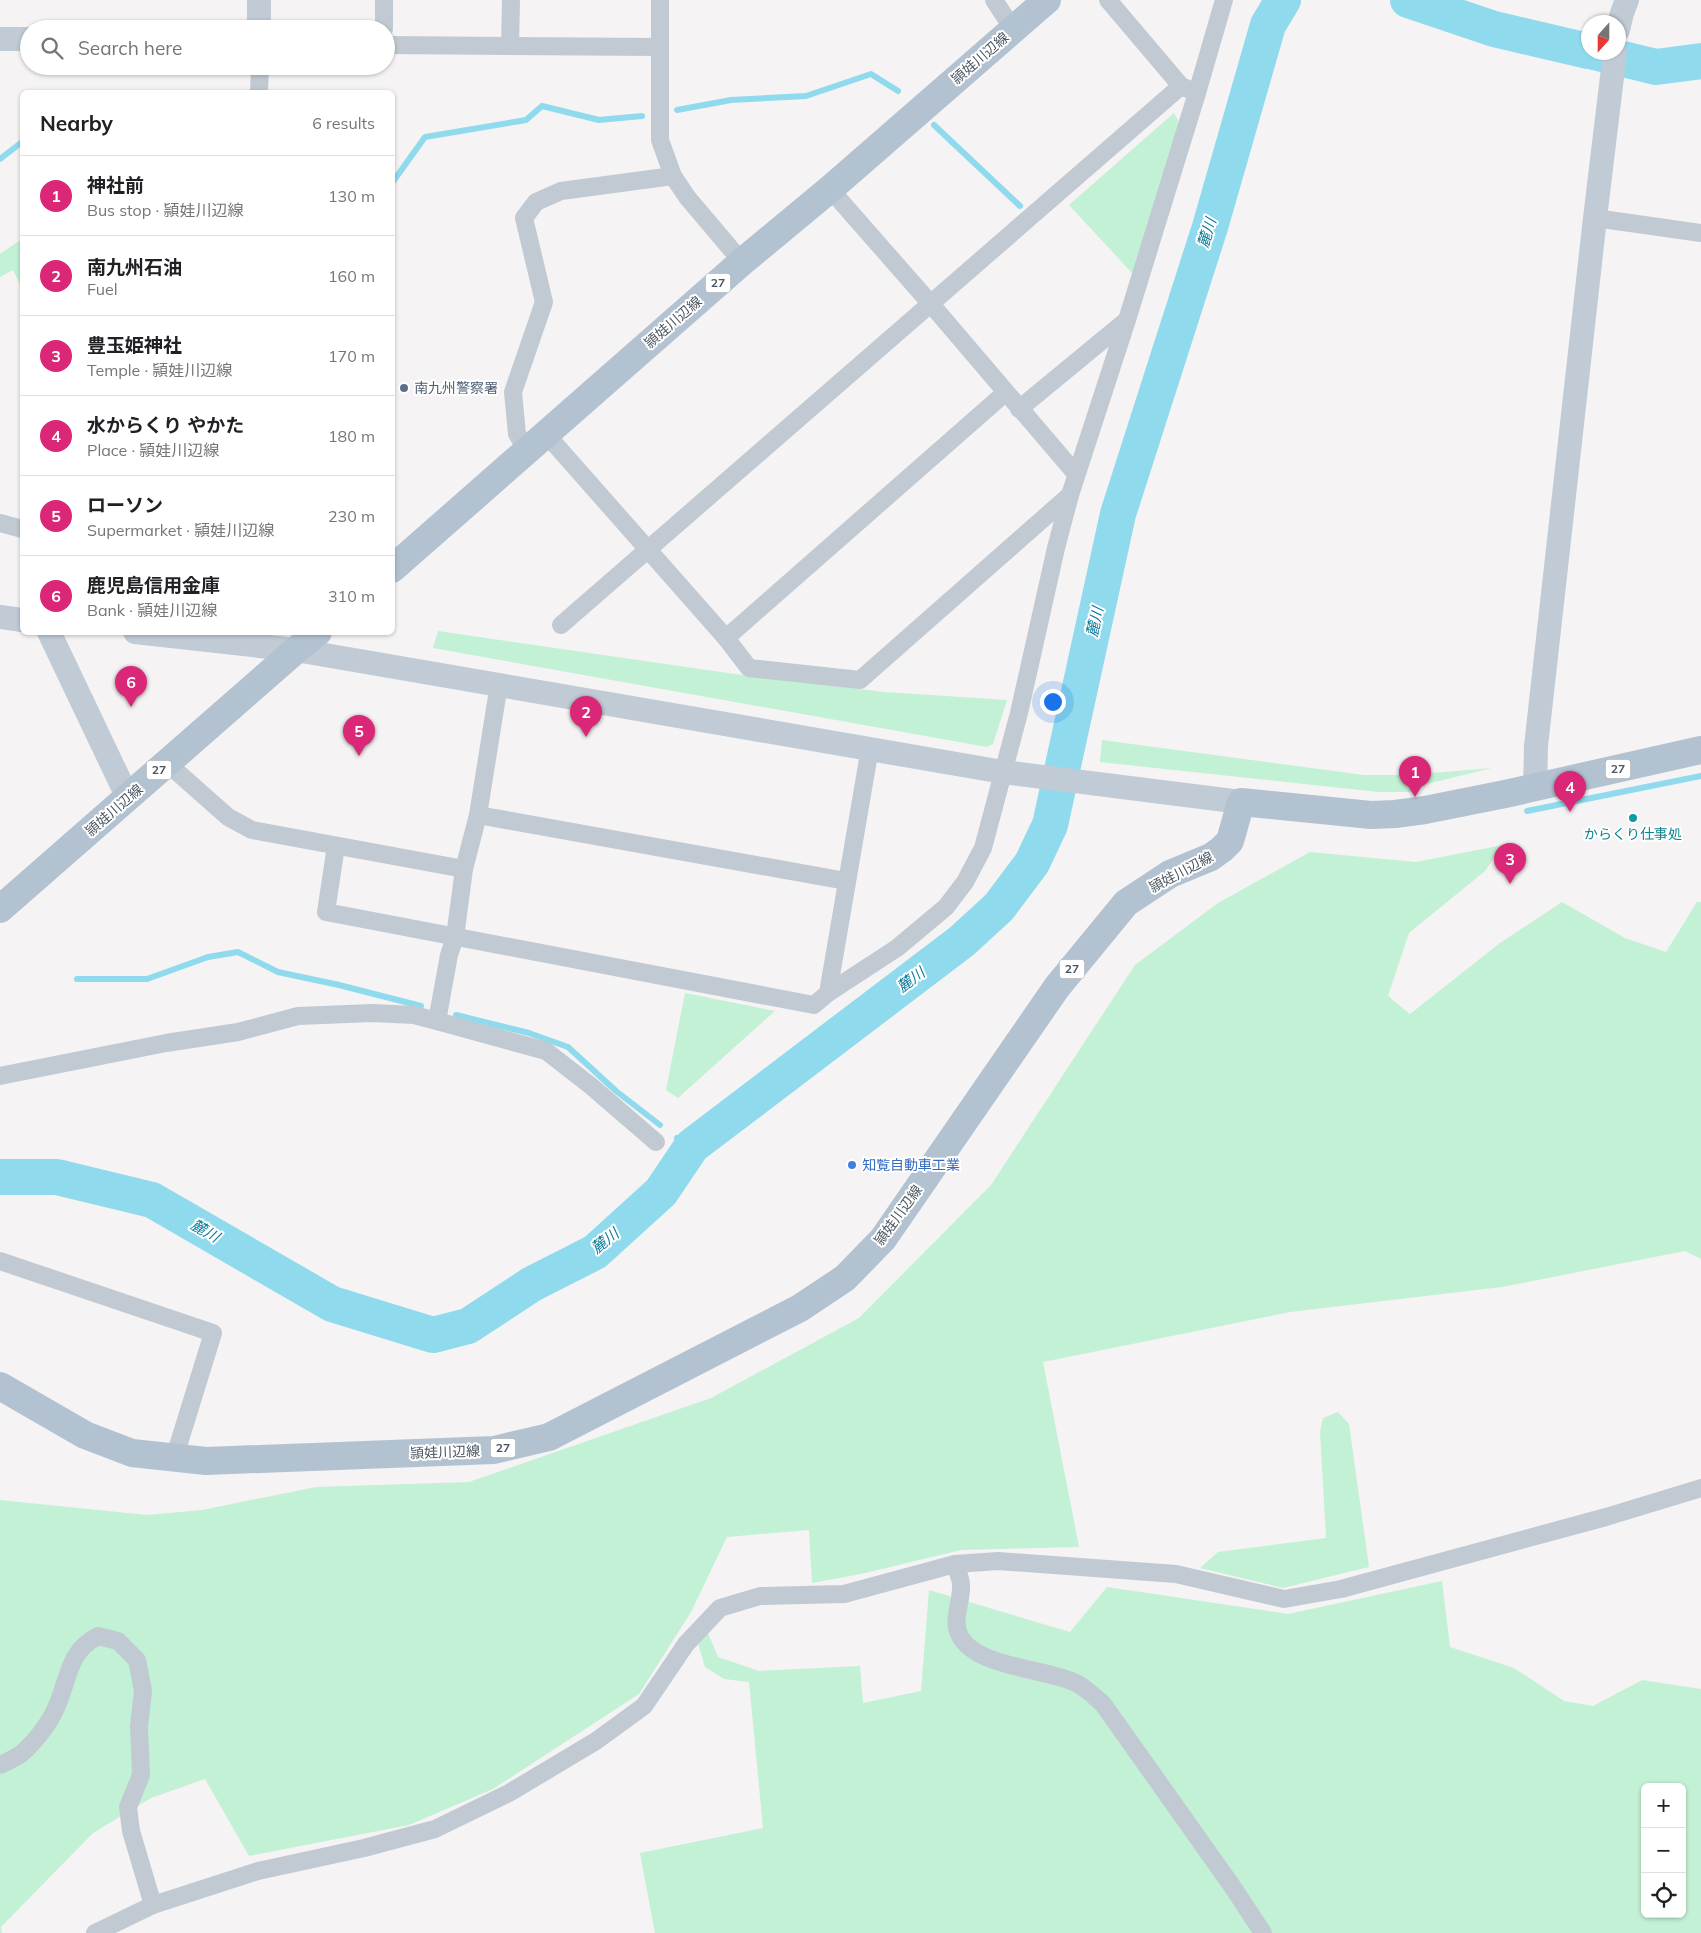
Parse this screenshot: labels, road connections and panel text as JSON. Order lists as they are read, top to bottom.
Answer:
{
  "streets": {
    "main road": ["頴娃川辺線", "27"]
  },
  "crossings": [
    ["頴娃川辺線", "27"]
  ],
  "water": ["麓川"],
  "places": ["南九州警察署", "からくり仕事処", "知覧自動車工業"],
  "north": "bottom",
  "page": {
    "search": "Search here",
    "heading": ["Nearby", "6 results"],
    "list": [
      {
        "mark": "1",
        "name": "神社前",
        "note": "Bus stop · 頴娃川辺線",
        "value": "130 m"
      },
      {
        "mark": "2",
        "name": "南九州石油",
        "note": "Fuel",
        "value": "160 m"
      },
      {
        "mark": "3",
        "name": "豊玉姫神社",
        "note": "Temple · 頴娃川辺線",
        "value": "170 m"
      },
      {
        "mark": "4",
        "name": "水からくり やかた",
        "note": "Place · 頴娃川辺線",
        "value": "180 m"
      },
      {
        "mark": "5",
        "name": "ローソン",
        "note": "Supermarket · 頴娃川辺線",
        "value": "230 m"
      },
      {
        "mark": "6",
        "name": "鹿児島信用金庫",
        "note": "Bank · 頴娃川辺線",
        "value": "310 m"
      }
    ],
    "pins": [
      "6",
      "2",
      "5",
      "1",
      "4",
      "3"
    ],
    "map_buttons": ["+", "−"]
  }
}
